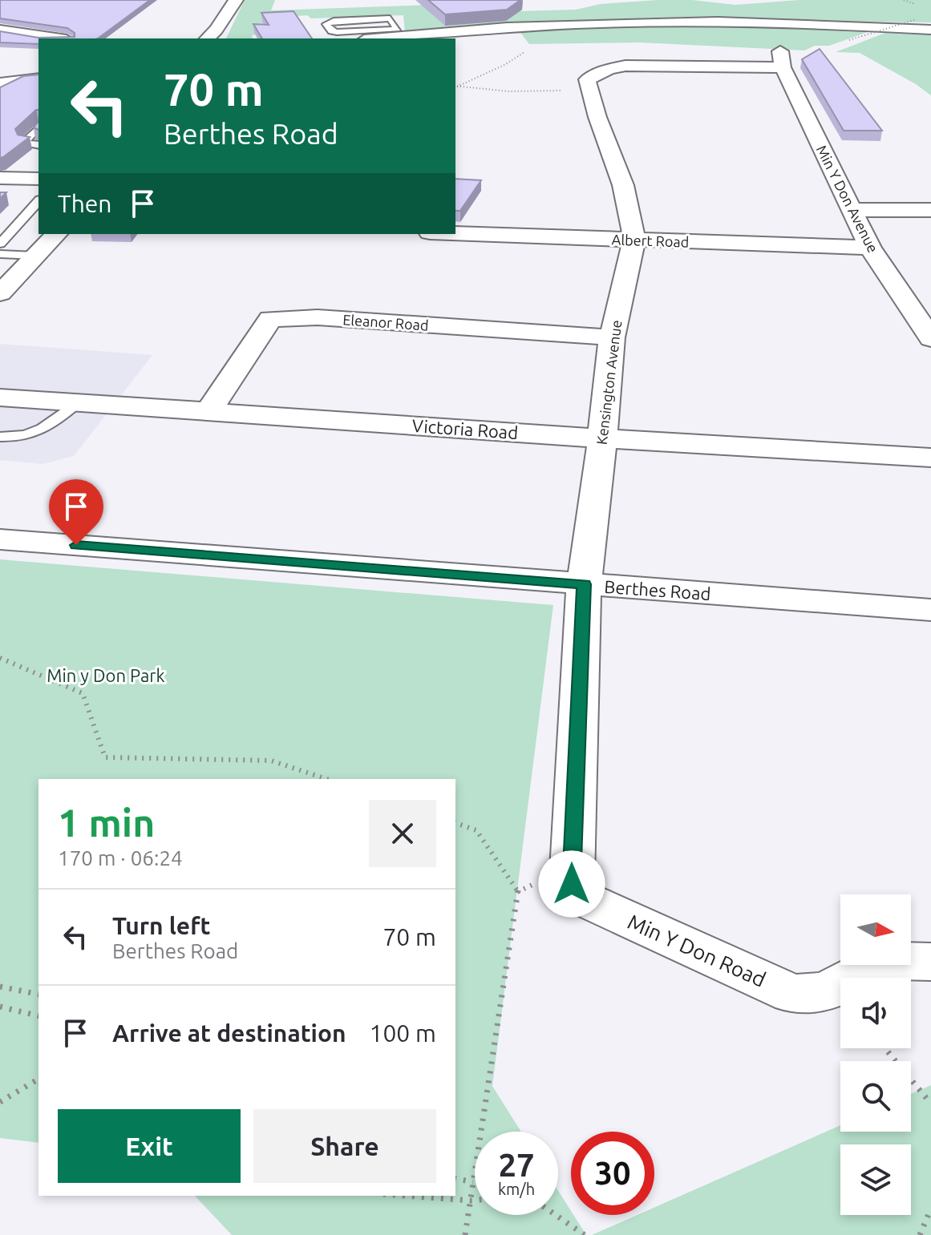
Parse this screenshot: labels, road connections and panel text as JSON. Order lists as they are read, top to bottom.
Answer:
{
  "streets": {
    "street": [
      "Min Y Don Avenue",
      "Albert Road",
      "Eleanor Road",
      "Kensington Avenue",
      "Victoria Road",
      "Berthes Road",
      "Min Y Don Road"
    ]
  },
  "crossings": [
    ["Min Y Don Avenue", "Albert Road"],
    ["Min Y Don Avenue", "Kensington Avenue"],
    ["Albert Road", "Kensington Avenue"],
    ["Eleanor Road", "Kensington Avenue"],
    ["Eleanor Road", "Victoria Road"],
    ["Kensington Avenue", "Victoria Road"],
    ["Kensington Avenue", "Berthes Road"],
    ["Kensington Avenue", "Min Y Don Road"],
    ["Berthes Road", "Min Y Don Road"]
  ],
  "parks": ["Min y Don Park"],
  "north": "right",
  "page": {
    "turn": ["70 m", "Berthes Road"],
    "then": "Then",
    "heading": ["1 min", "170 m · 06:24"],
    "list": [
      {
        "name": "Turn left",
        "note": "Berthes Road",
        "value": "70 m"
      },
      {
        "name": "Arrive at destination",
        "value": "100 m"
      }
    ],
    "buttons": ["Exit", "Share"],
    "speed": "27 km/h",
    "limit": "30"
  }
}
